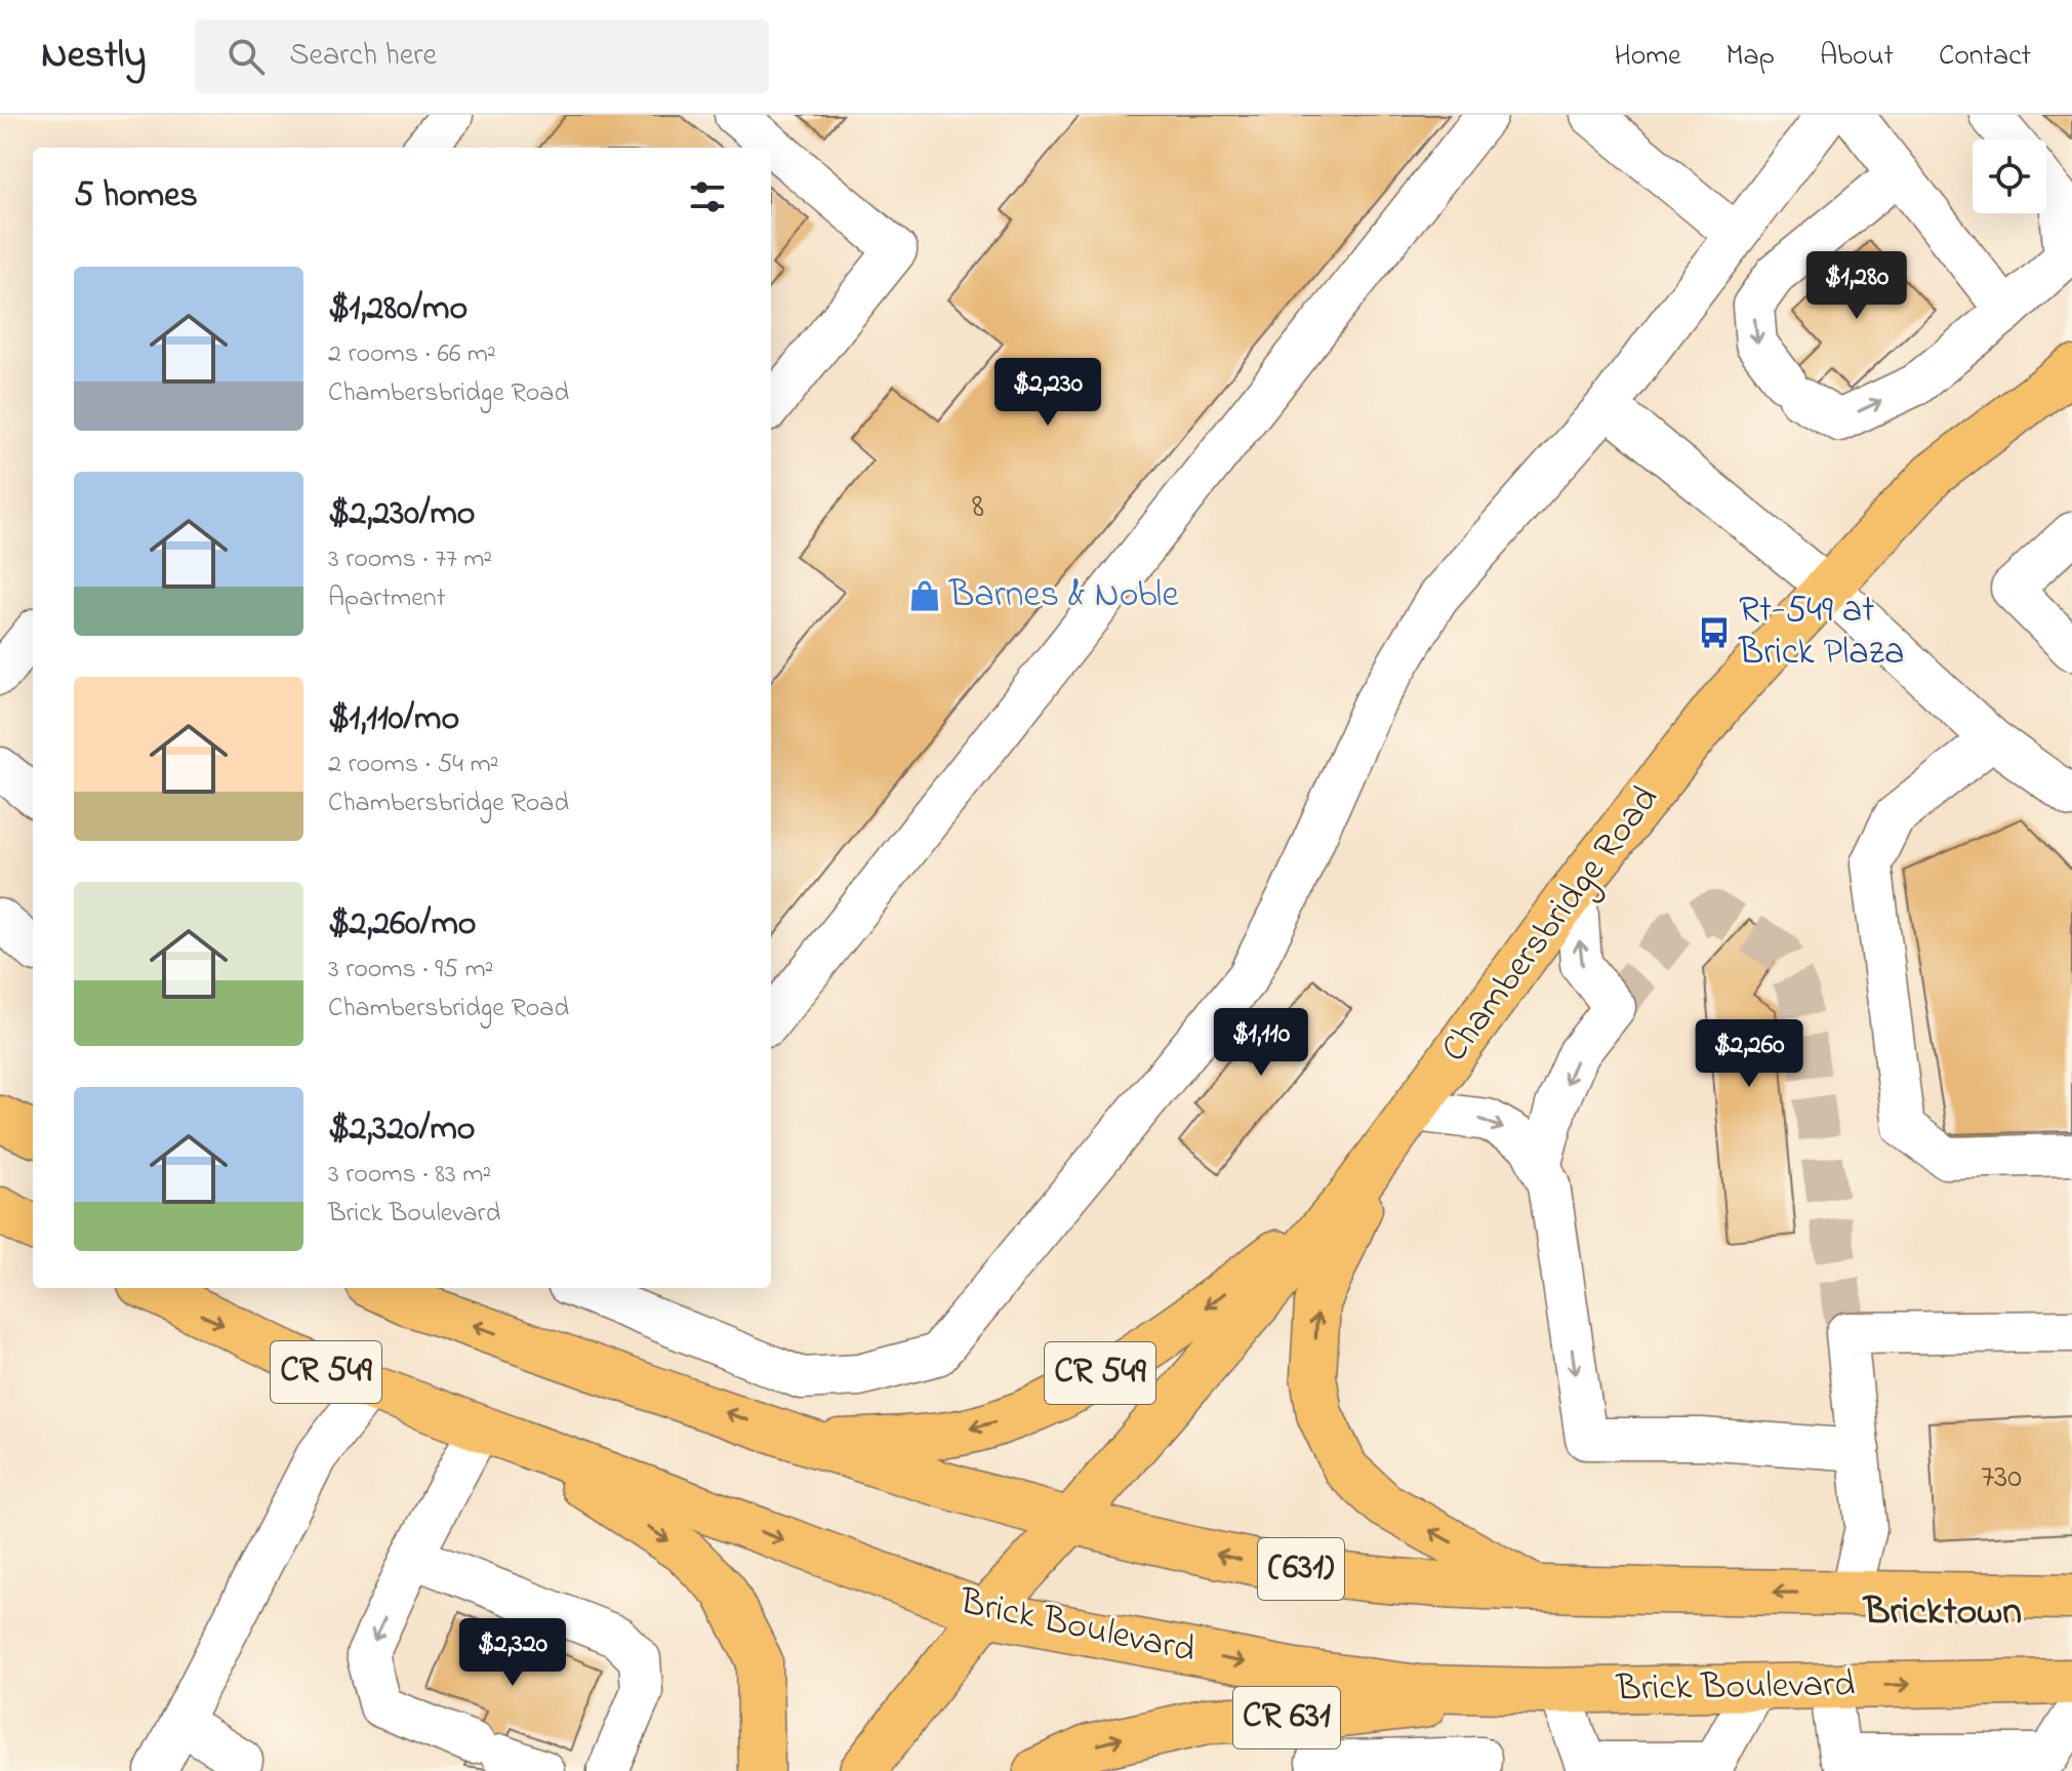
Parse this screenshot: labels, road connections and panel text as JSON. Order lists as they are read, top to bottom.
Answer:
{
  "streets": {
    "main road": [
      "Chambersbridge Road",
      "CR 549",
      "(631)",
      "Brick Boulevard",
      "CR 631"
    ]
  },
  "crossings": [
    ["Chambersbridge Road", "CR 549"],
    ["Chambersbridge Road", "(631)"],
    ["CR 549", "(631)"],
    ["CR 549", "Brick Boulevard"],
    ["Brick Boulevard", "CR 631"]
  ],
  "districts": ["Bricktown"],
  "places": {
    "shop": ["Barnes & Noble"],
    "bus stop": ["Rt-549 at Brick Plaza"]
  },
  "house_numbers": ["8", "730"],
  "page": {
    "header": "Nestly",
    "search": "Search here",
    "nav": [
      "Home",
      "Map",
      "About",
      "Contact"
    ],
    "heading": "5 homes",
    "list": [
      {
        "name": "$1,280/mo",
        "note": "2 rooms · 66 m² · Chambersbridge Road"
      },
      {
        "name": "$2,230/mo",
        "note": "3 rooms · 77 m² · Apartment"
      },
      {
        "name": "$1,110/mo",
        "note": "2 rooms · 54 m² · Chambersbridge Road"
      },
      {
        "name": "$2,260/mo",
        "note": "3 rooms · 95 m² · Chambersbridge Road"
      },
      {
        "name": "$2,320/mo",
        "note": "3 rooms · 83 m² · Brick Boulevard"
      }
    ],
    "price": [
      "$1,280",
      "$2,230",
      "$1,110",
      "$2,260",
      "$2,320"
    ]
  }
}
